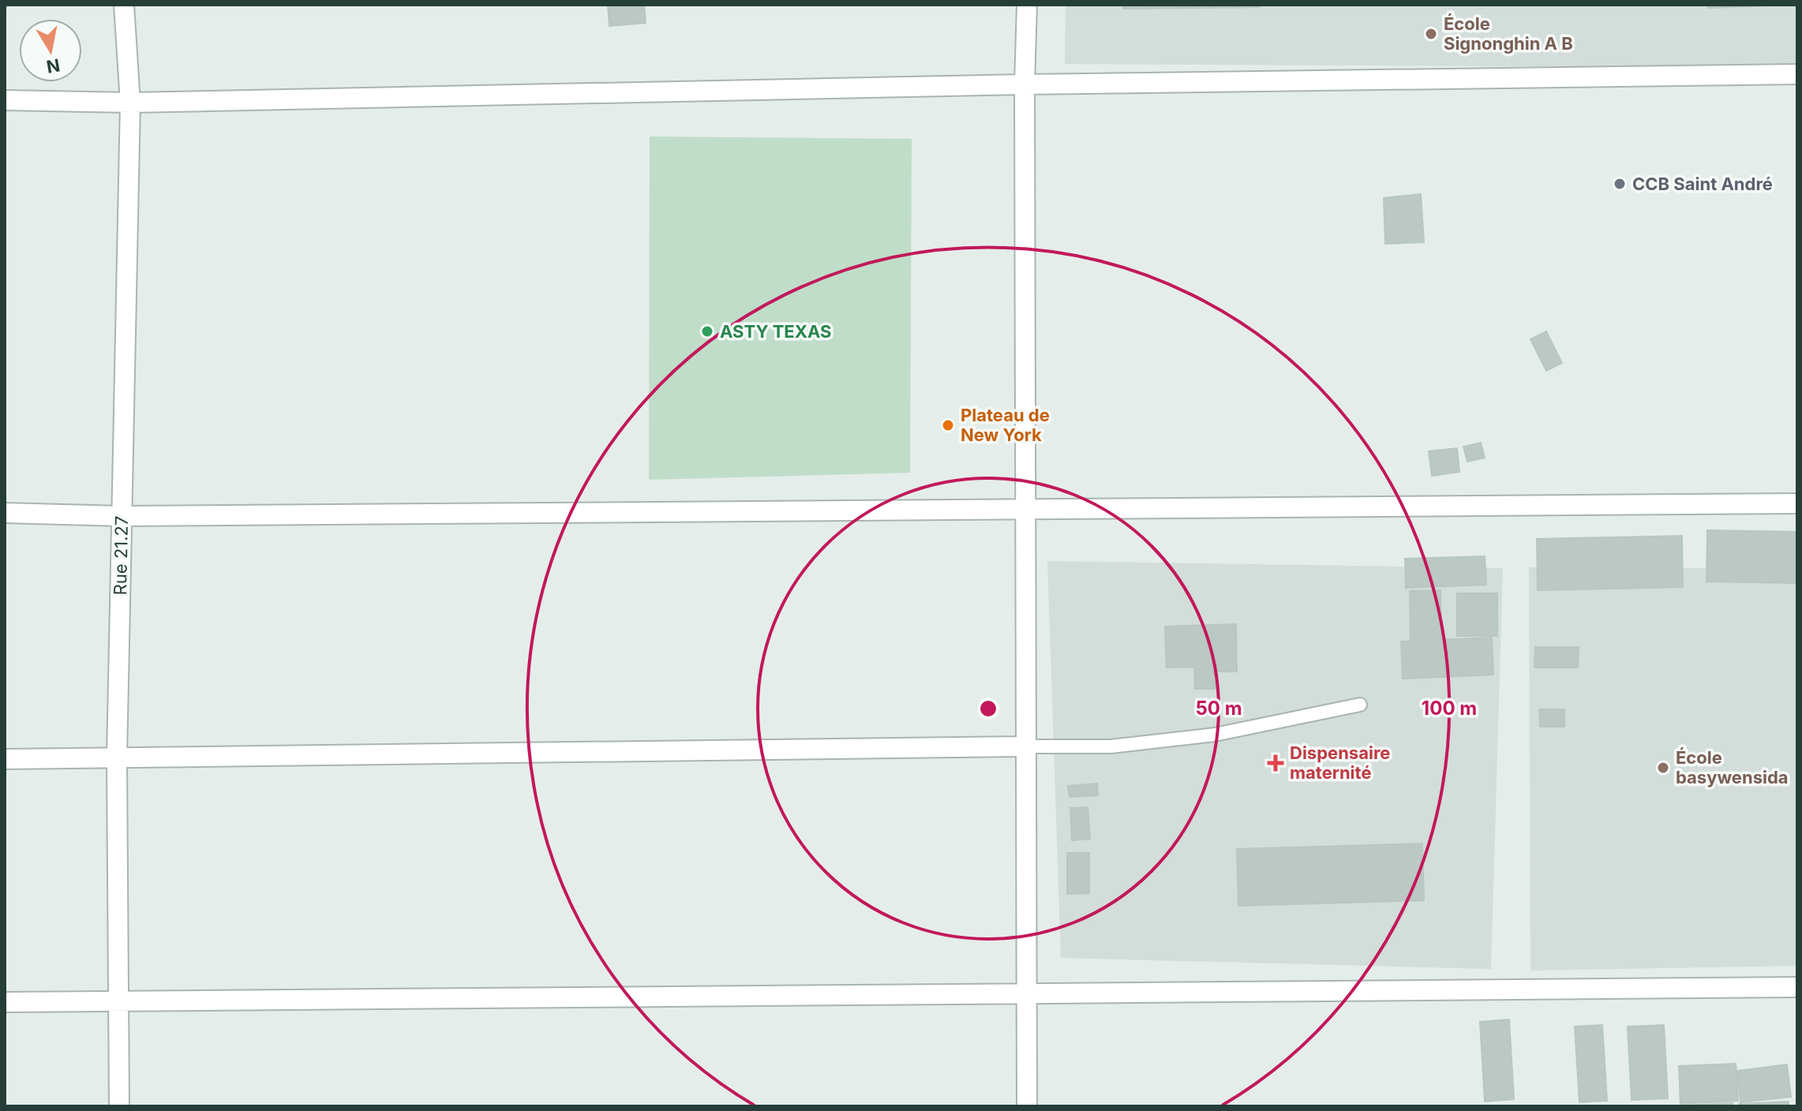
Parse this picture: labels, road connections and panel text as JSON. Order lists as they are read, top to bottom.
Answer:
{
  "streets": {
    "street": ["Rue 21.27"]
  },
  "places": {
    "other": [
      "École Signonghin A B",
      "CCB Saint André",
      "ASTY TEXAS",
      "Plateau de New York",
      "École basywensida"
    ],
    "health": ["Dispensaire maternité"]
  },
  "north": "bottom",
  "rings": ["50 m", "100 m"]
}
